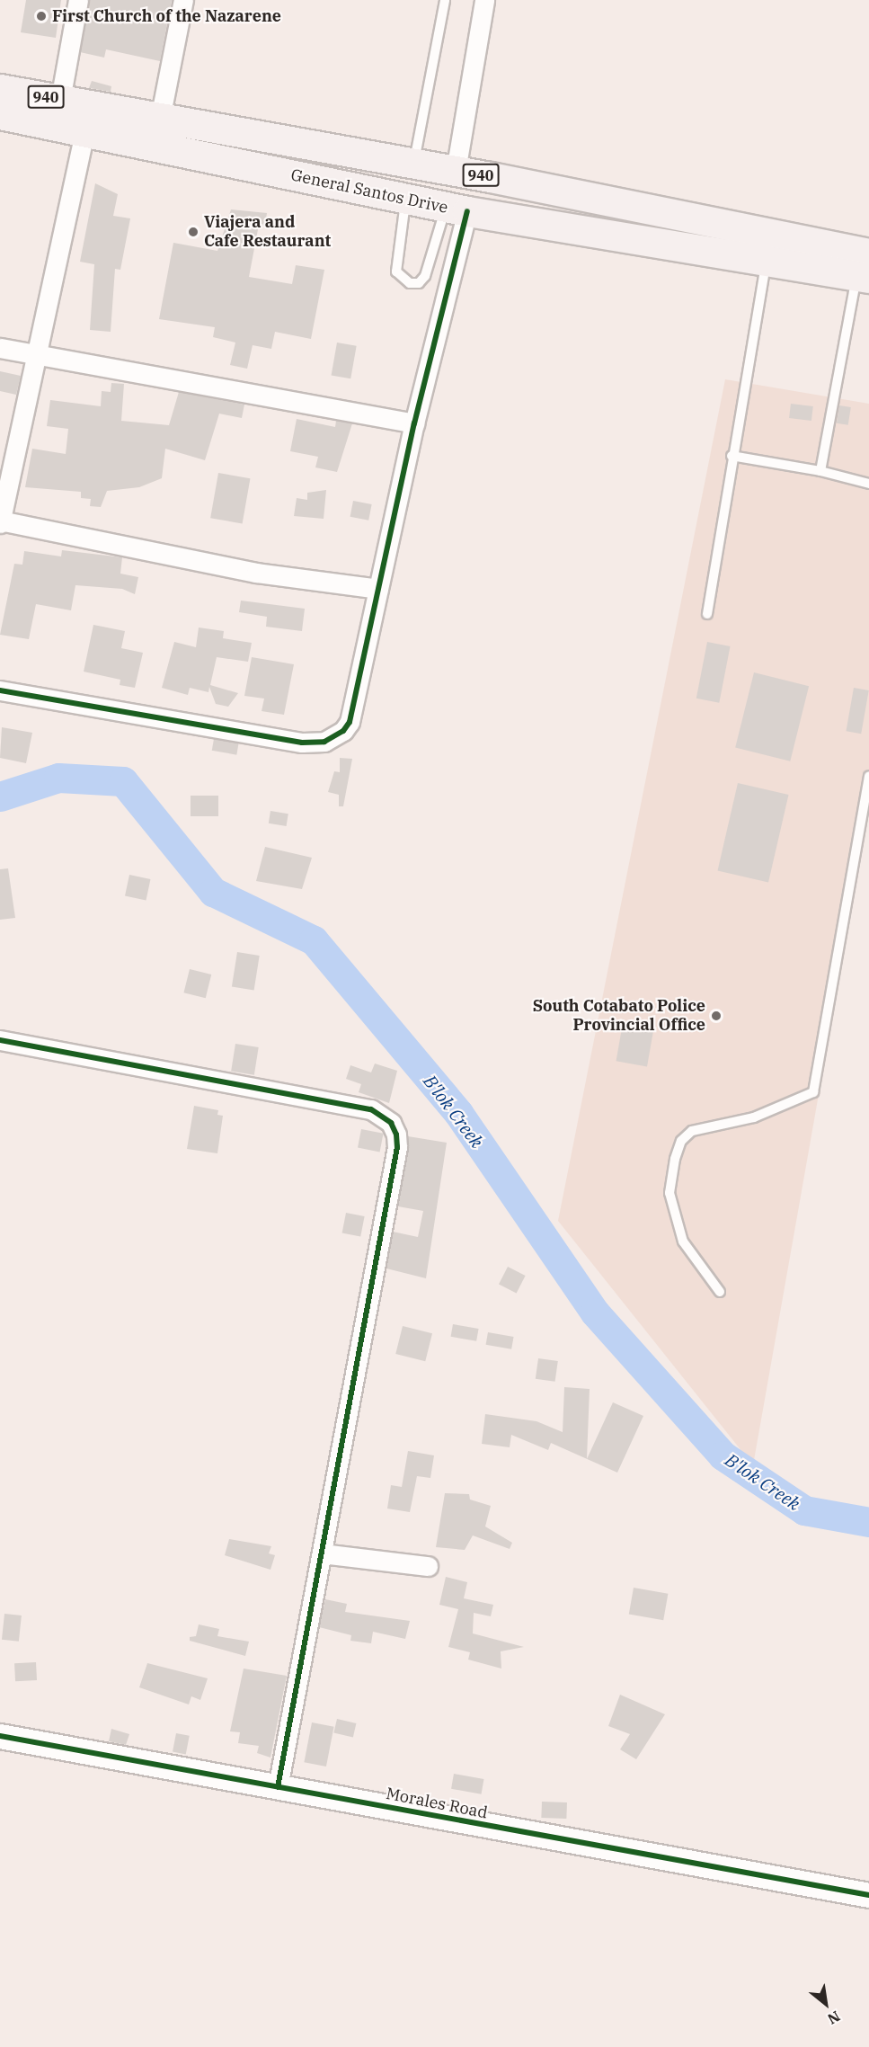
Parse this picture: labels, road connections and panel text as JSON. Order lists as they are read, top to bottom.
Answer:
{
  "streets": {
    "highway": ["940", "General Santos Drive"],
    "street": ["Morales Road"]
  },
  "water": ["B'lok Creek"],
  "places": ["First Church of the Nazarene", "Viajera and Cafe Restaurant", "South Cotabato Police Provincial Office"],
  "north": "bottom right"
}
